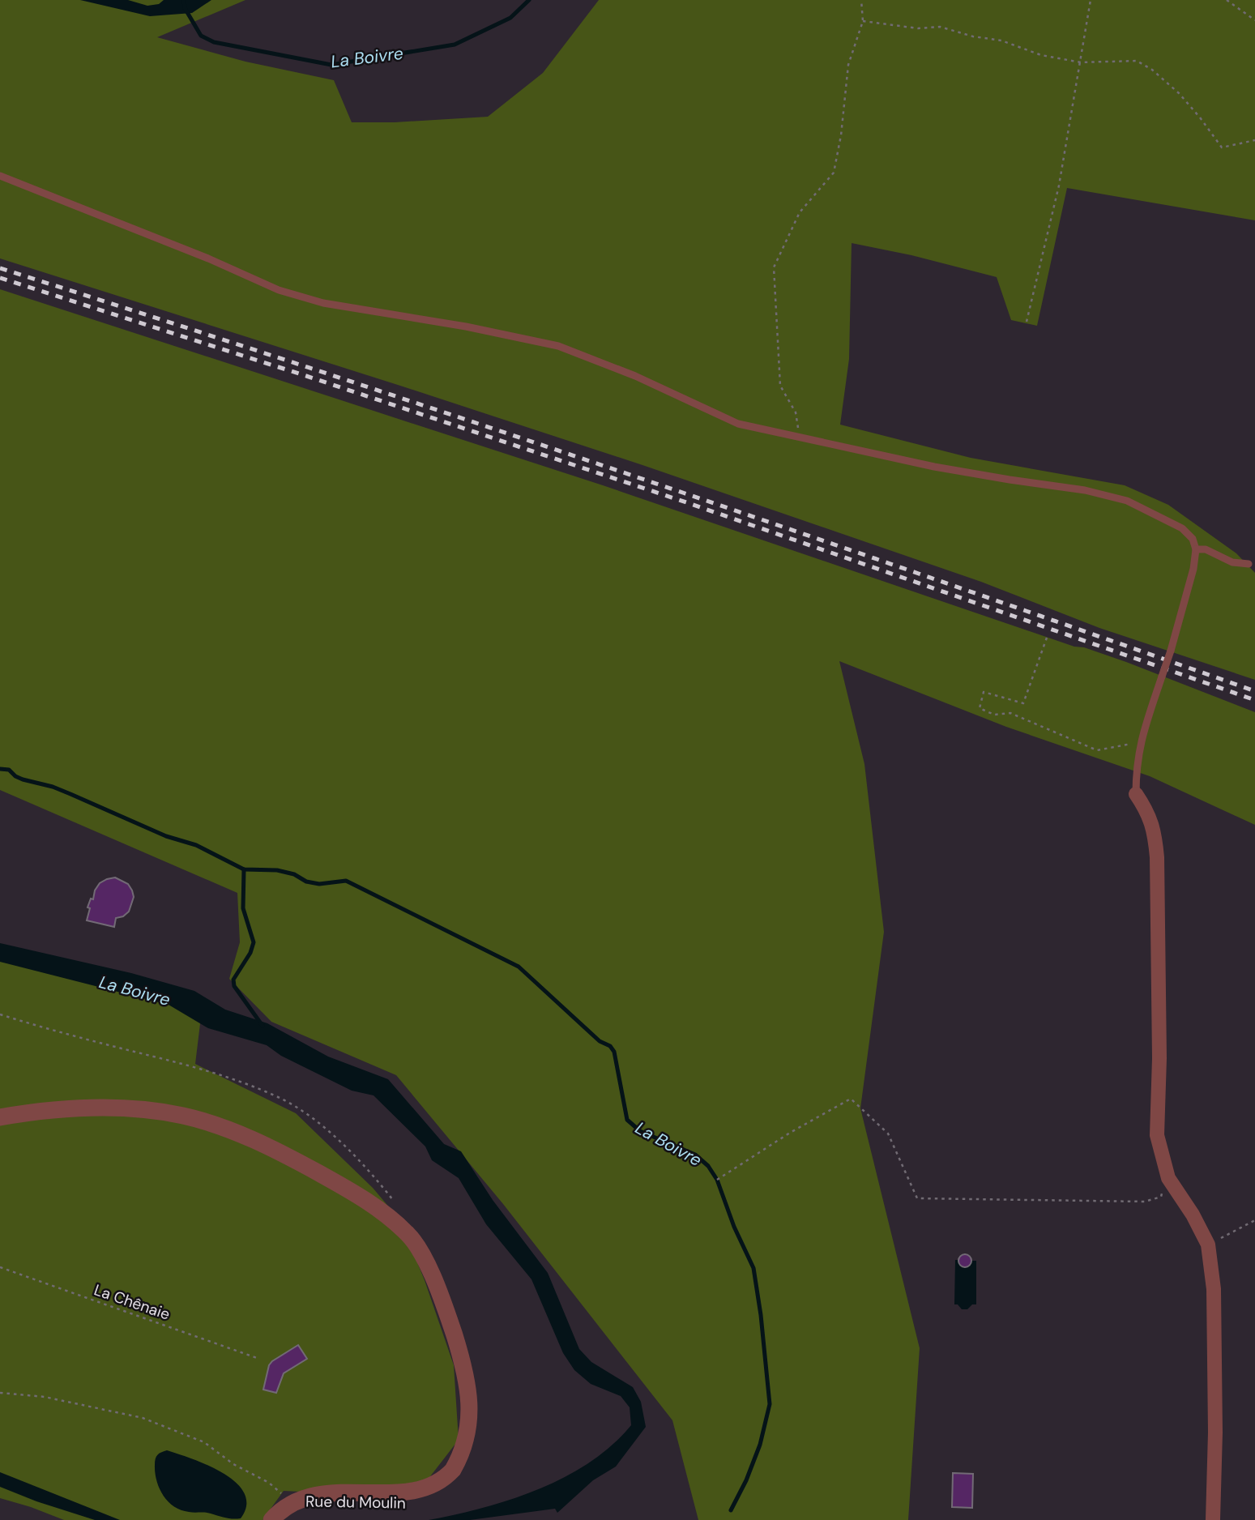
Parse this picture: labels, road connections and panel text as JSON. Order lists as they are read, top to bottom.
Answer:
{
  "streets": {
    "street": ["Rue du Moulin"],
    "path": ["La Chênaie"]
  },
  "water": ["La Boivre"]
}
